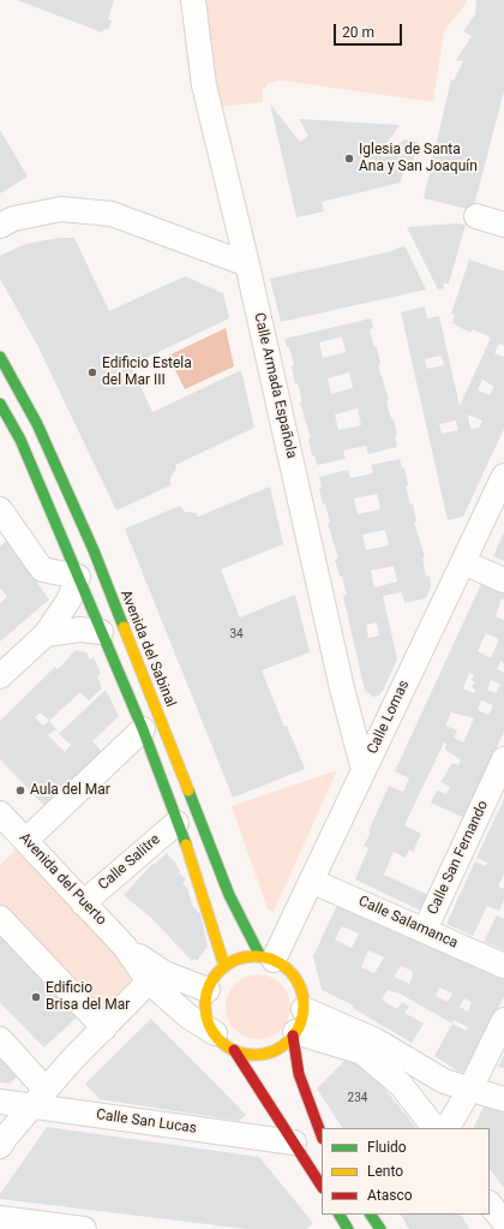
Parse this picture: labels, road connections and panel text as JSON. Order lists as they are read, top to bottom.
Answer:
{
  "streets": {
    "main road": ["Avenida del Sabinal"],
    "street": [
      "Calle Armada Española",
      "Calle Lomas",
      "Calle San Fernando",
      "Calle Salitre",
      "Avenida del Puerto",
      "Calle Salamanca",
      "Calle San Lucas"
    ]
  },
  "crossings": [
    ["Calle Armada Española", "Calle Lomas"],
    ["Avenida del Sabinal", "Calle Lomas"],
    ["Calle Lomas", "Calle Salamanca"],
    ["Calle San Fernando", "Calle Salamanca"],
    ["Calle Salitre", "Avenida del Puerto"]
  ],
  "places": [
    "Iglesia de Santa Ana y San Joaquín",
    "Edificio Estela del Mar III",
    "Aula del Mar",
    "Edificio Brisa del Mar"
  ],
  "house_numbers": ["34", "234"],
  "legend": ["Fluido", "Lento", "Atasco"],
  "scale_bar": "20 m"
}
